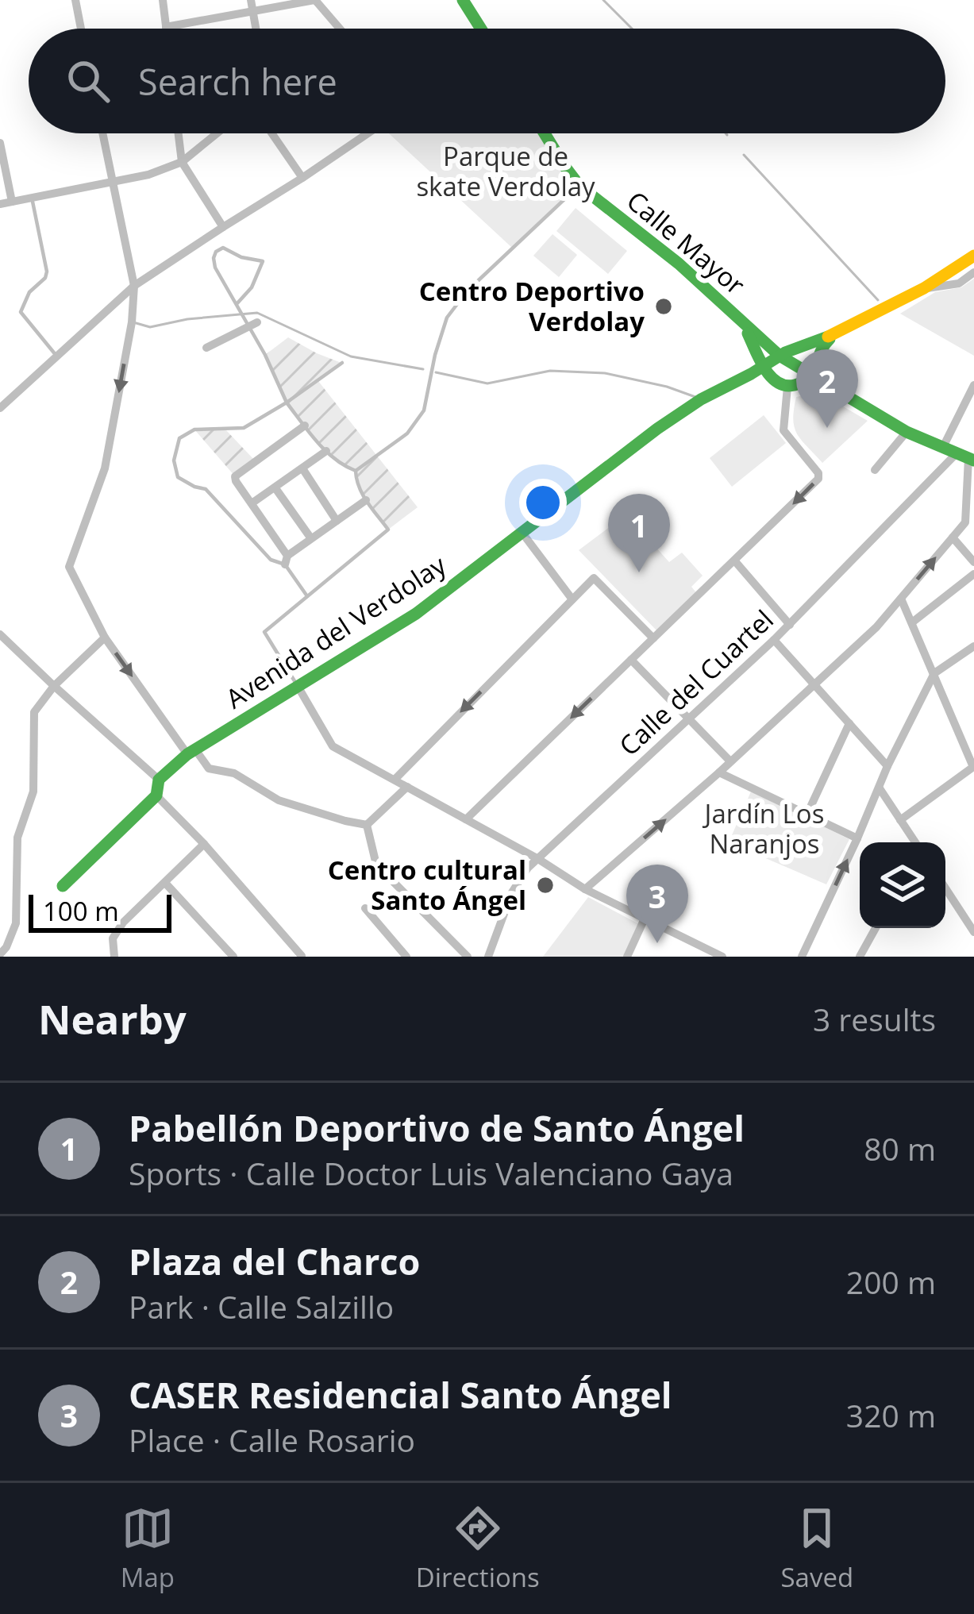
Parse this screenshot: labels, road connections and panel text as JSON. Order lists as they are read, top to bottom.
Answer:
{
  "streets": {
    "main road": ["Calle Mayor", "Avenida del Verdolay"],
    "street": ["Calle del Cuartel"]
  },
  "crossings": [
    ["Calle Mayor", "Avenida del Verdolay"]
  ],
  "parks": ["Parque de skate Verdolay", "Jardín Los Naranjos"],
  "places": ["Centro Deportivo Verdolay", "Centro cultural Santo Ángel"],
  "scale_bar": "100 m",
  "page": {
    "search": "Search here",
    "pins": ["2", "1", "3"],
    "scale": "100 m",
    "heading": ["Nearby", "3 results"],
    "list": [
      {
        "mark": "1",
        "name": "Pabellón Deportivo de Santo Ángel",
        "note": "Sports · Calle Doctor Luis Valenciano Gaya",
        "value": "80 m"
      },
      {
        "mark": "2",
        "name": "Plaza del Charco",
        "note": "Park · Calle Salzillo",
        "value": "200 m"
      },
      {
        "mark": "3",
        "name": "CASER Residencial Santo Ángel",
        "note": "Place · Calle Rosario",
        "value": "320 m"
      }
    ],
    "nav": ["Map", "Directions", "Saved"]
  }
}
